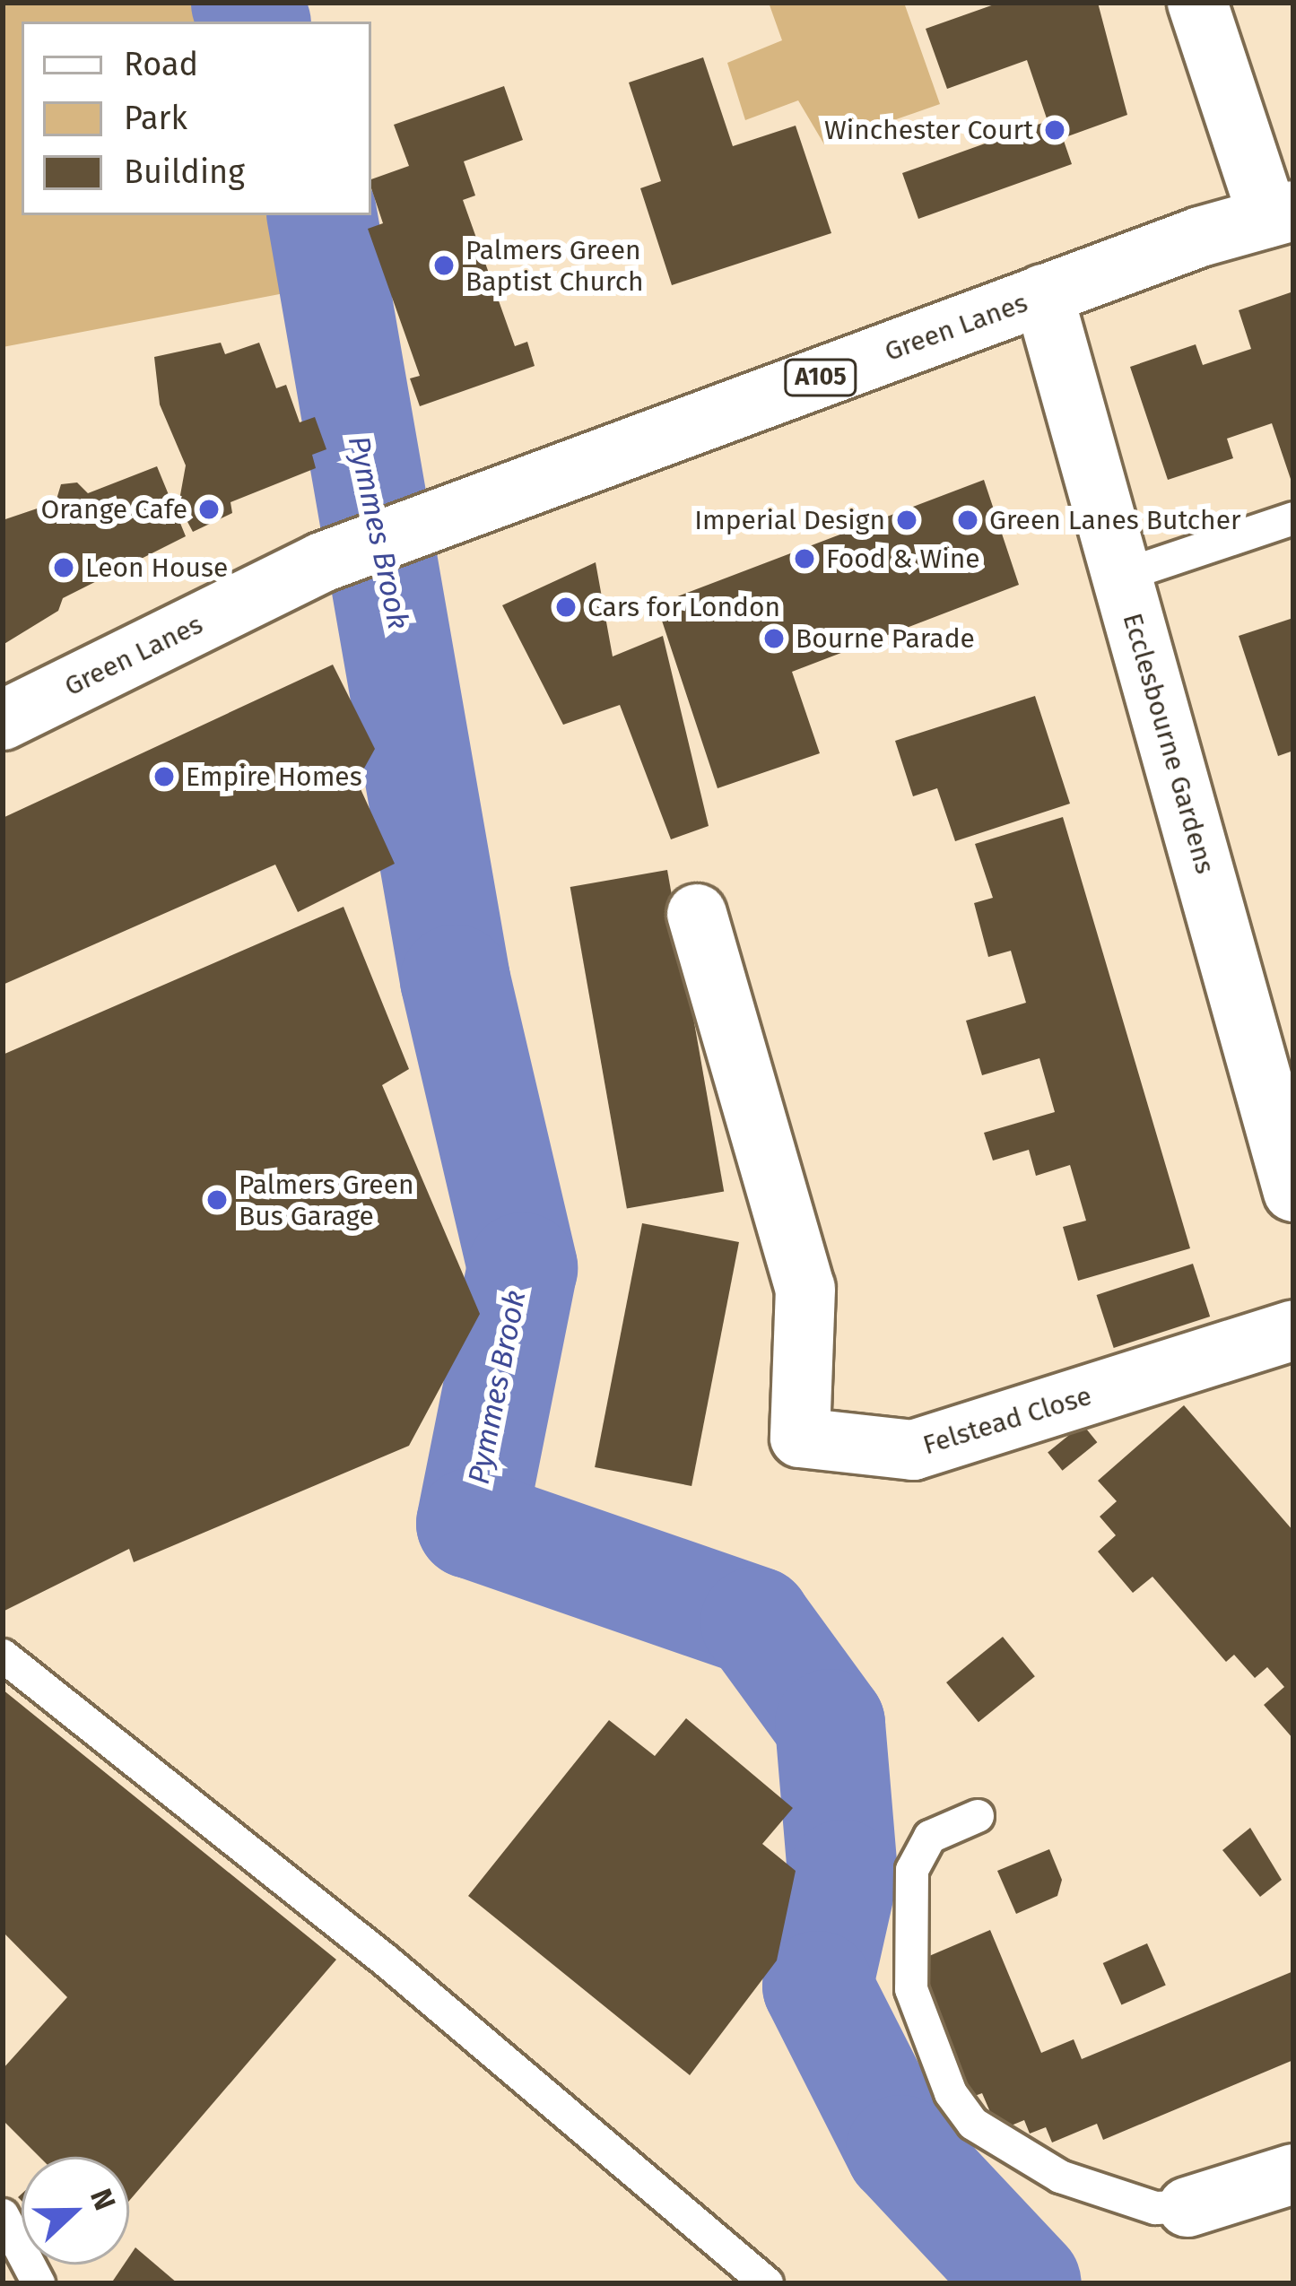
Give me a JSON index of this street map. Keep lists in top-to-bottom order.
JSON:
{
  "streets": {
    "street": [
      "Green Lanes",
      "A105",
      "Ecclesbourne Gardens",
      "Felstead Close"
    ]
  },
  "crossings": [
    ["Green Lanes", "Ecclesbourne Gardens"]
  ],
  "water": ["Pymmes Brook"],
  "places": [
    "Winchester Court",
    "Palmers Green Baptist Church",
    "Orange Cafe",
    "Imperial Design",
    "Green Lanes Butcher",
    "Food & Wine",
    "Leon House",
    "Cars for London",
    "Bourne Parade",
    "Empire Homes",
    "Palmers Green Bus Garage"
  ],
  "legend": ["Road", "Park", "Building"],
  "north": "right"
}
